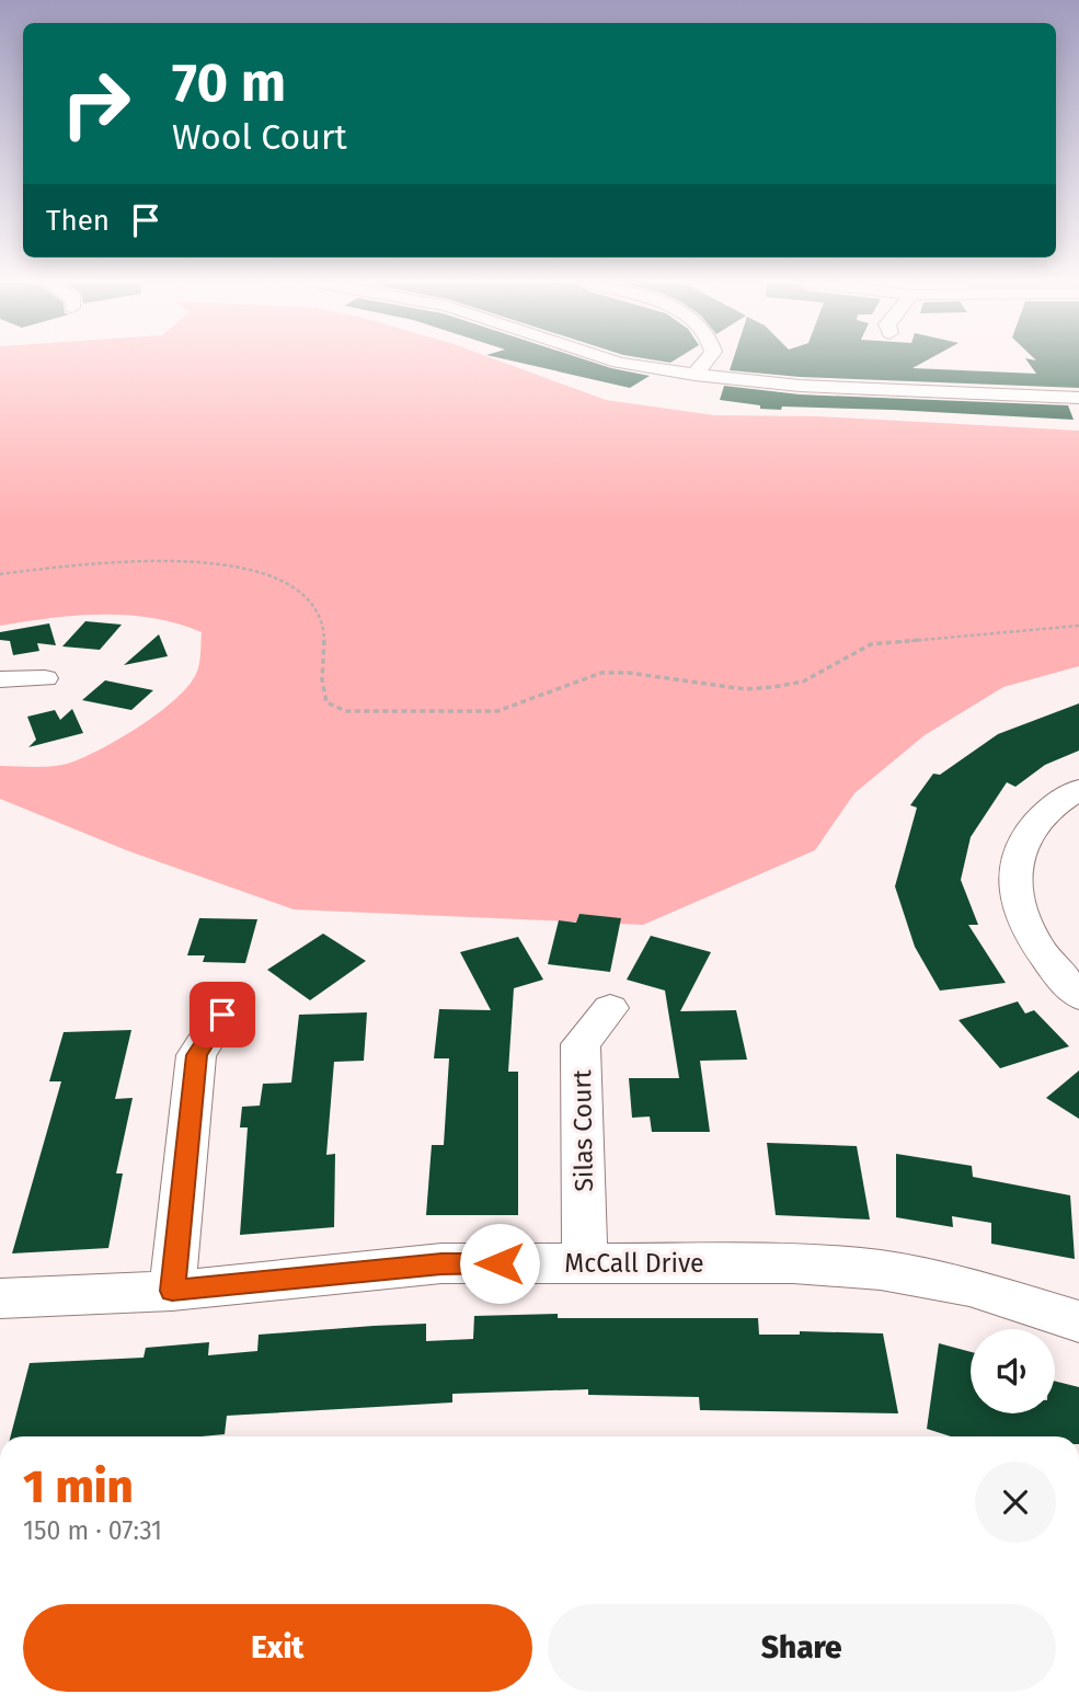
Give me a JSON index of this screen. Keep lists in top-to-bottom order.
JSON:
{
  "streets": {
    "street": ["Silas Court", "McCall Drive"]
  },
  "crossings": [
    ["Silas Court", "McCall Drive"]
  ],
  "page": {
    "turn": ["70 m", "Wool Court"],
    "then": "Then",
    "heading": ["1 min", "150 m · 07:31"],
    "buttons": ["Exit", "Share"]
  }
}
